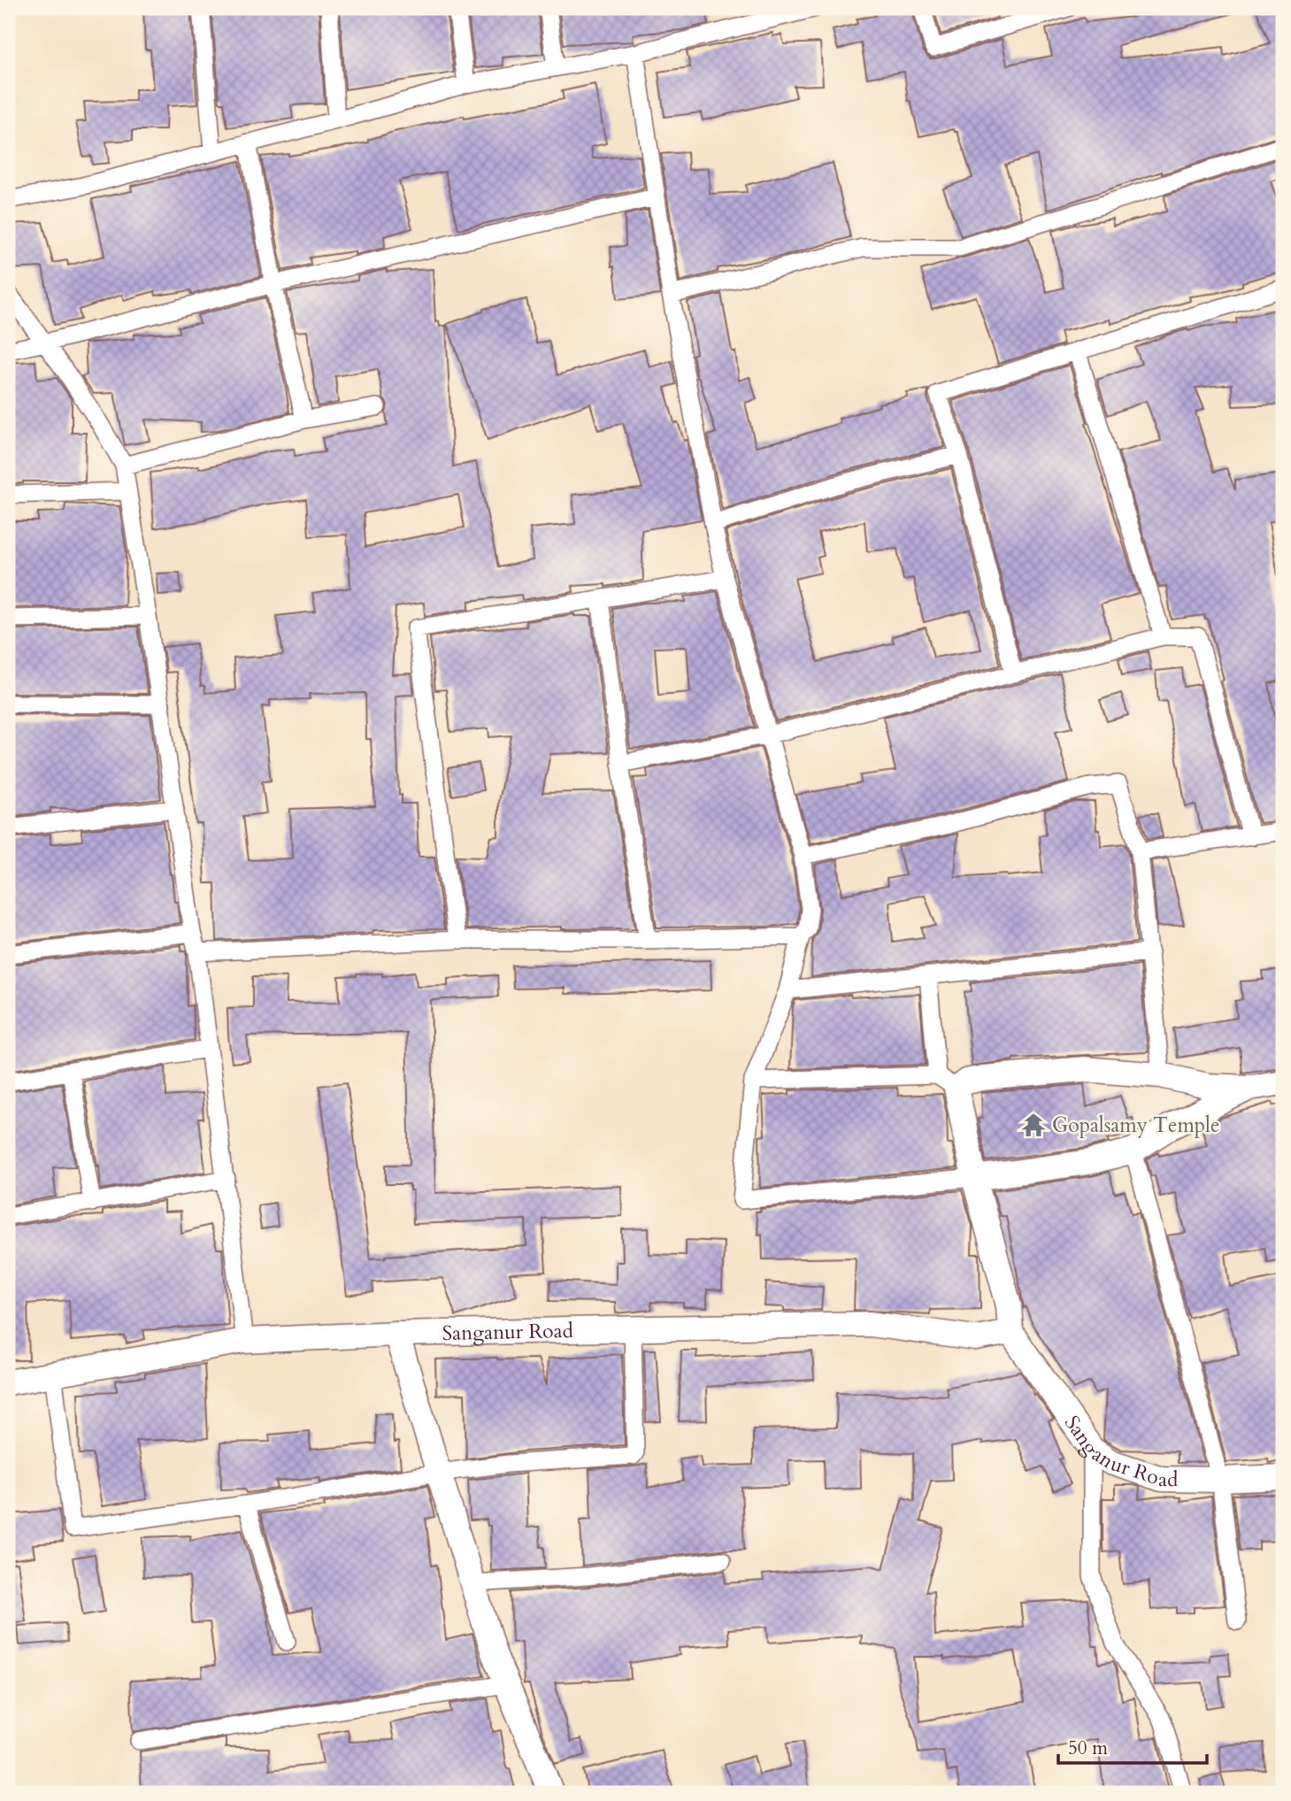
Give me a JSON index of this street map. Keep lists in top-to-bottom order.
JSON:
{
  "streets": {
    "main road": ["Sanganur Road"]
  },
  "places": {
    "temple": ["Gopalsamy Temple"]
  },
  "scale_bar": "50 m"
}
